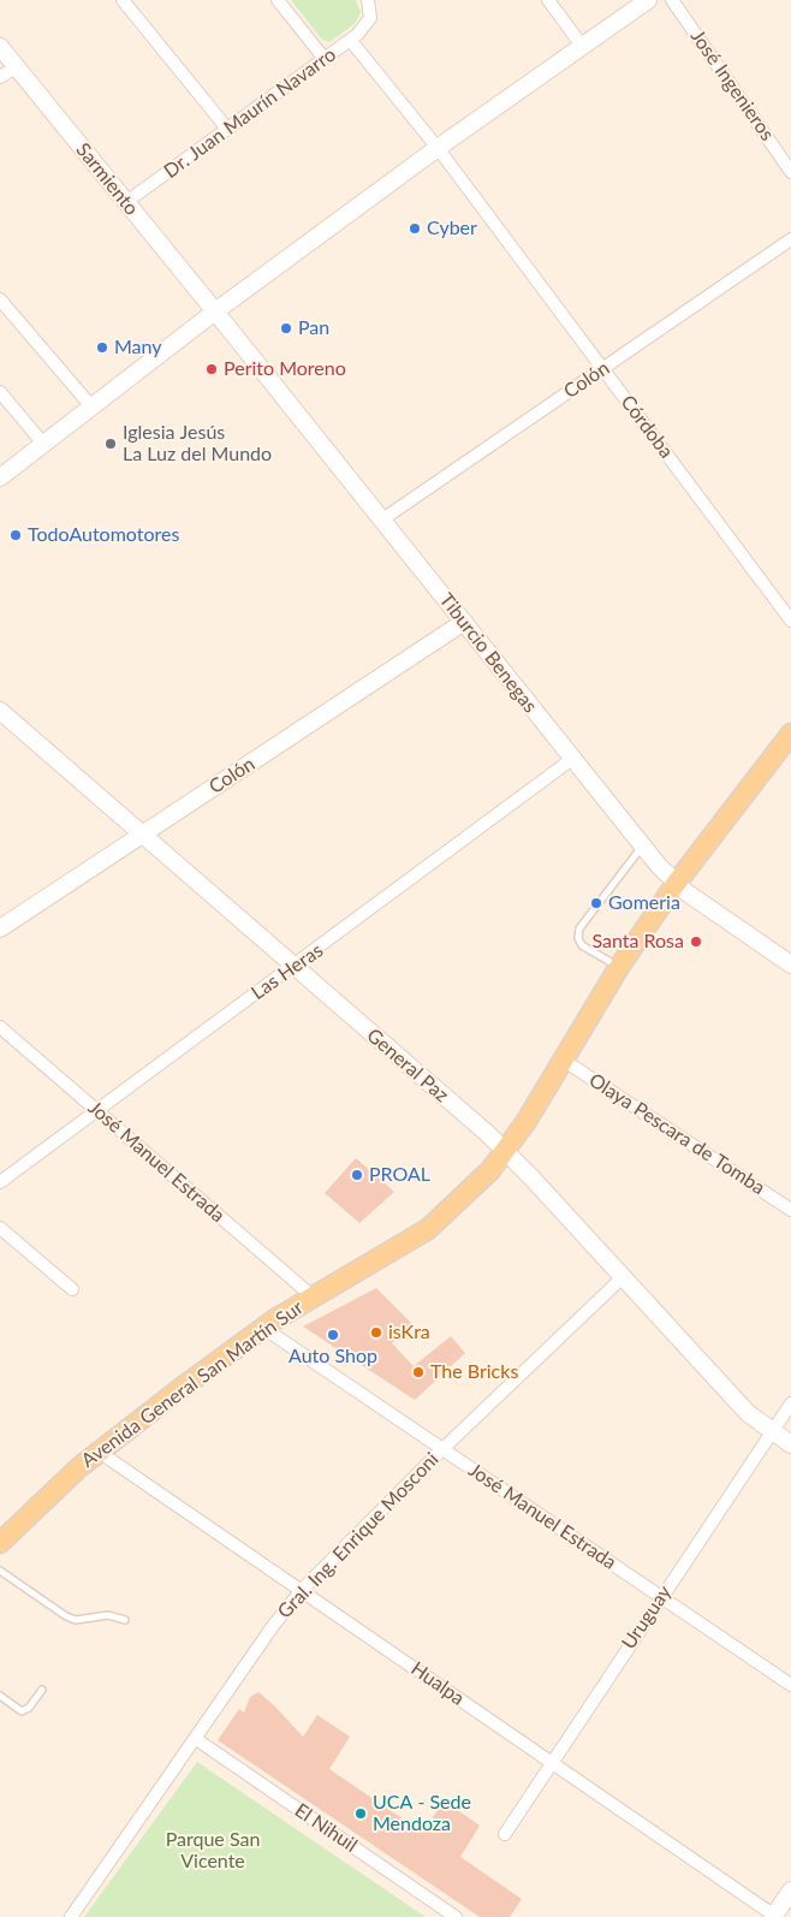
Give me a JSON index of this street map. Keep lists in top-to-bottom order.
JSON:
{
  "streets": {
    "main road": [
      "Sarmiento",
      "Colón",
      "Tiburcio Benegas",
      "General Paz",
      "Avenida General San Martín Sur"
    ],
    "street": [
      "José Ingenieros",
      "Dr. Juan Maurín Navarro",
      "Córdoba",
      "Las Heras",
      "Olaya Pescara de Tomba",
      "José Manuel Estrada",
      "Gral. Ing. Enrique Mosconi",
      "Uruguay",
      "Hualpa",
      "El Nihuil"
    ]
  },
  "crossings": [
    ["Dr. Juan Maurín Navarro", "Sarmiento"],
    ["Dr. Juan Maurín Navarro", "Córdoba"],
    ["Sarmiento", "Tiburcio Benegas"],
    ["Colón", "Córdoba"],
    ["Colón", "Tiburcio Benegas"],
    ["Colón", "General Paz"],
    ["Tiburcio Benegas", "Las Heras"],
    ["Tiburcio Benegas", "Avenida General San Martín Sur"],
    ["Las Heras", "General Paz"],
    ["Las Heras", "José Manuel Estrada"],
    ["General Paz", "Avenida General San Martín Sur"],
    ["General Paz", "Gral. Ing. Enrique Mosconi"],
    ["General Paz", "Uruguay"],
    ["Olaya Pescara de Tomba", "Avenida General San Martín Sur"],
    ["José Manuel Estrada", "Avenida General San Martín Sur"],
    ["José Manuel Estrada", "Gral. Ing. Enrique Mosconi"],
    ["José Manuel Estrada", "Uruguay"],
    ["Avenida General San Martín Sur", "Hualpa"],
    ["Gral. Ing. Enrique Mosconi", "Hualpa"],
    ["Gral. Ing. Enrique Mosconi", "El Nihuil"],
    ["Uruguay", "Hualpa"]
  ],
  "parks": ["Parque San Vicente"],
  "places": [
    "Cyber",
    "Pan",
    "Many",
    "Perito Moreno",
    "Iglesia Jesús La Luz del Mundo",
    "TodoAutomotores",
    "Gomeria",
    "Santa Rosa",
    "PROAL",
    "isKra",
    "Auto Shop",
    "The Bricks",
    "UCA - Sede Mendoza"
  ]
}
